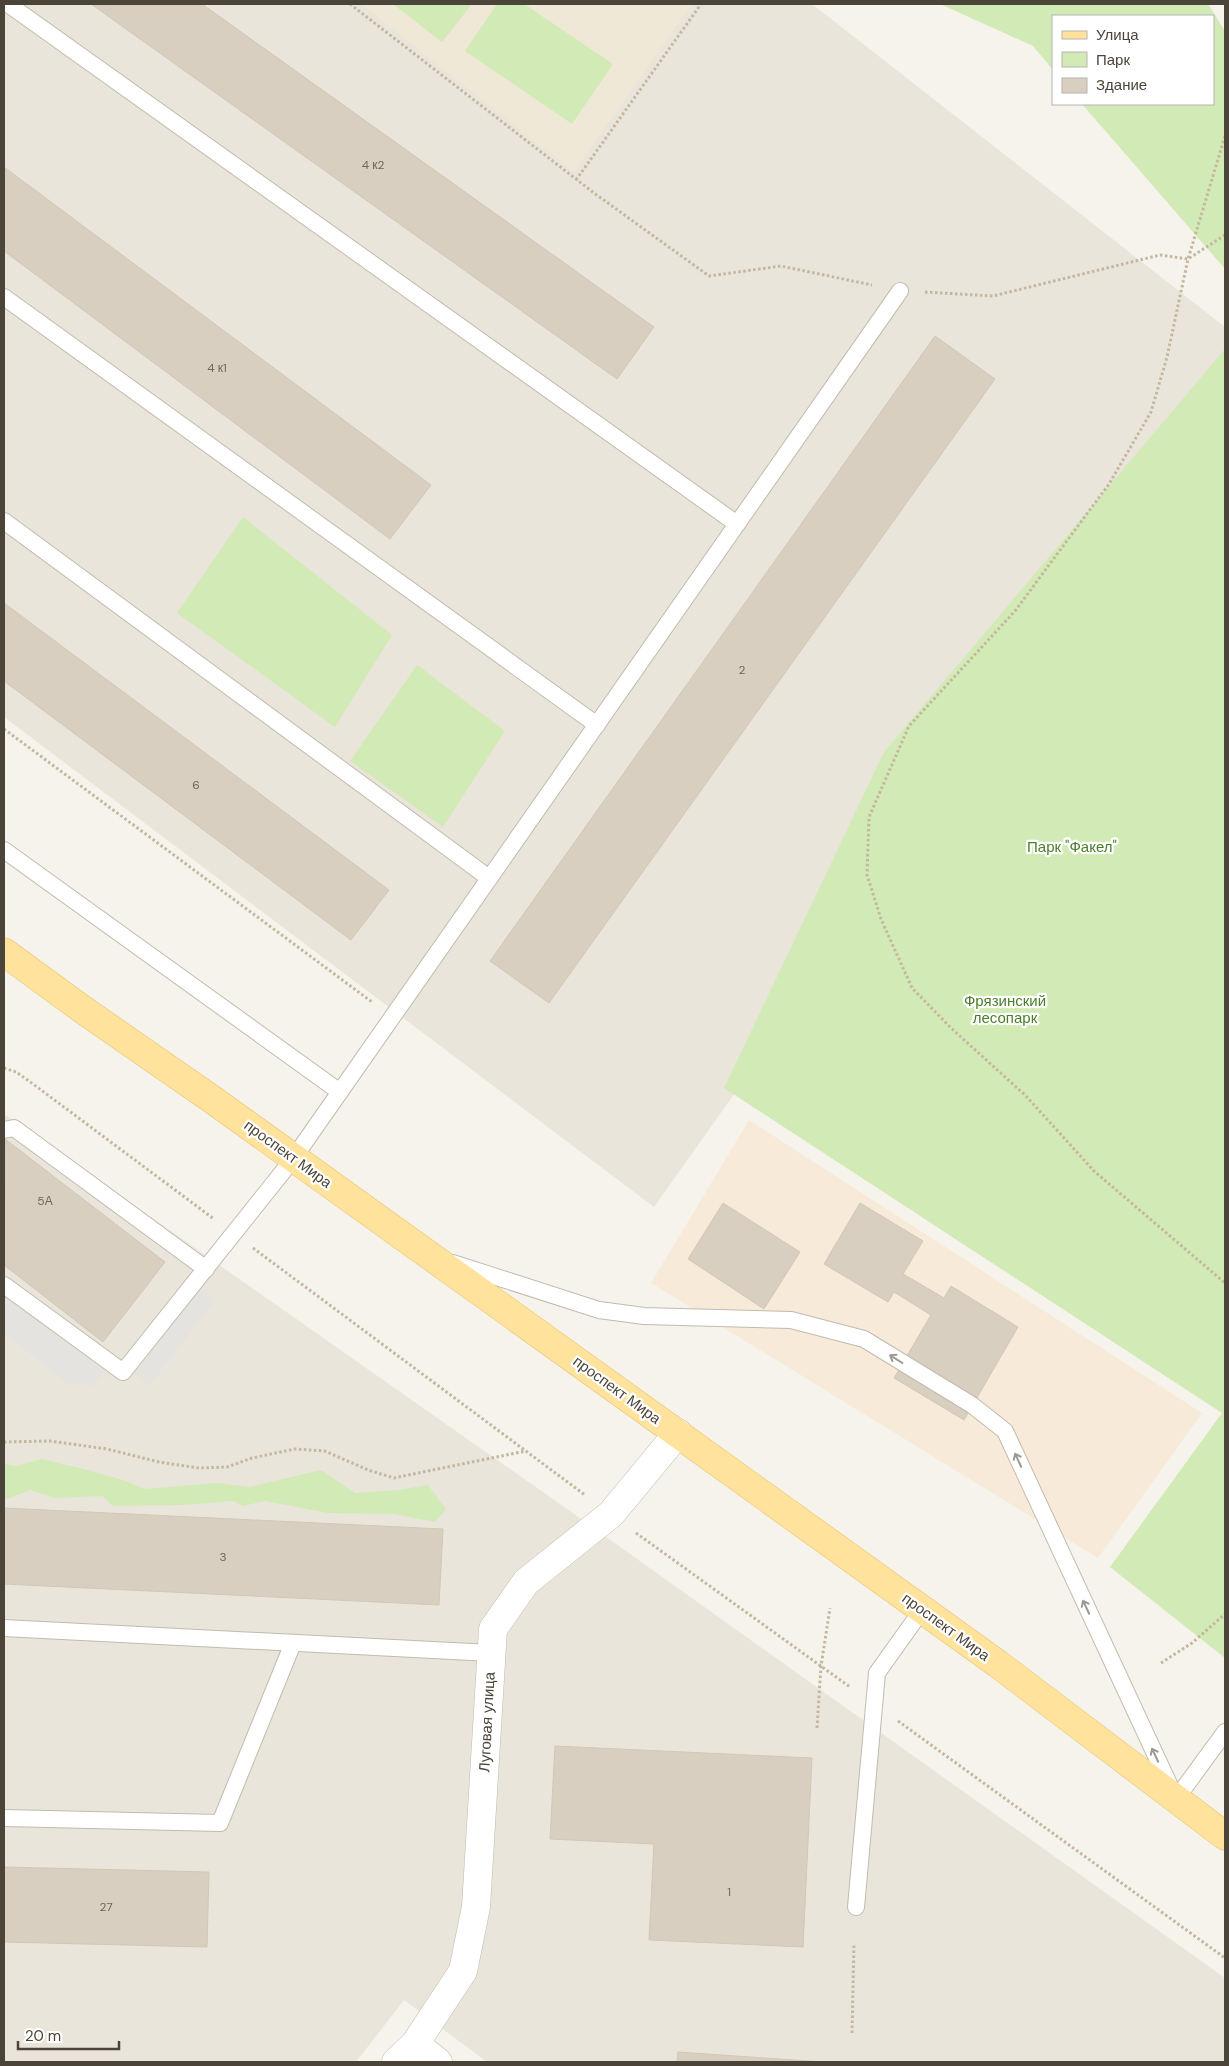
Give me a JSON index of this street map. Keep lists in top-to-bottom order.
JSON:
{
  "streets": {
    "main road": ["проспект Мира"],
    "street": ["Луговая улица"]
  },
  "crossings": [
    ["проспект Мира", "Луговая улица"]
  ],
  "parks": ["Парк \"Факел\"", "Фрязинский лесопарк"],
  "house_numbers": [
    "4 к2",
    "4 к1",
    "2",
    "6",
    "5А",
    "3",
    "1",
    "27"
  ],
  "legend": ["Улица", "Парк", "Здание"],
  "scale_bar": "20 m"
}
